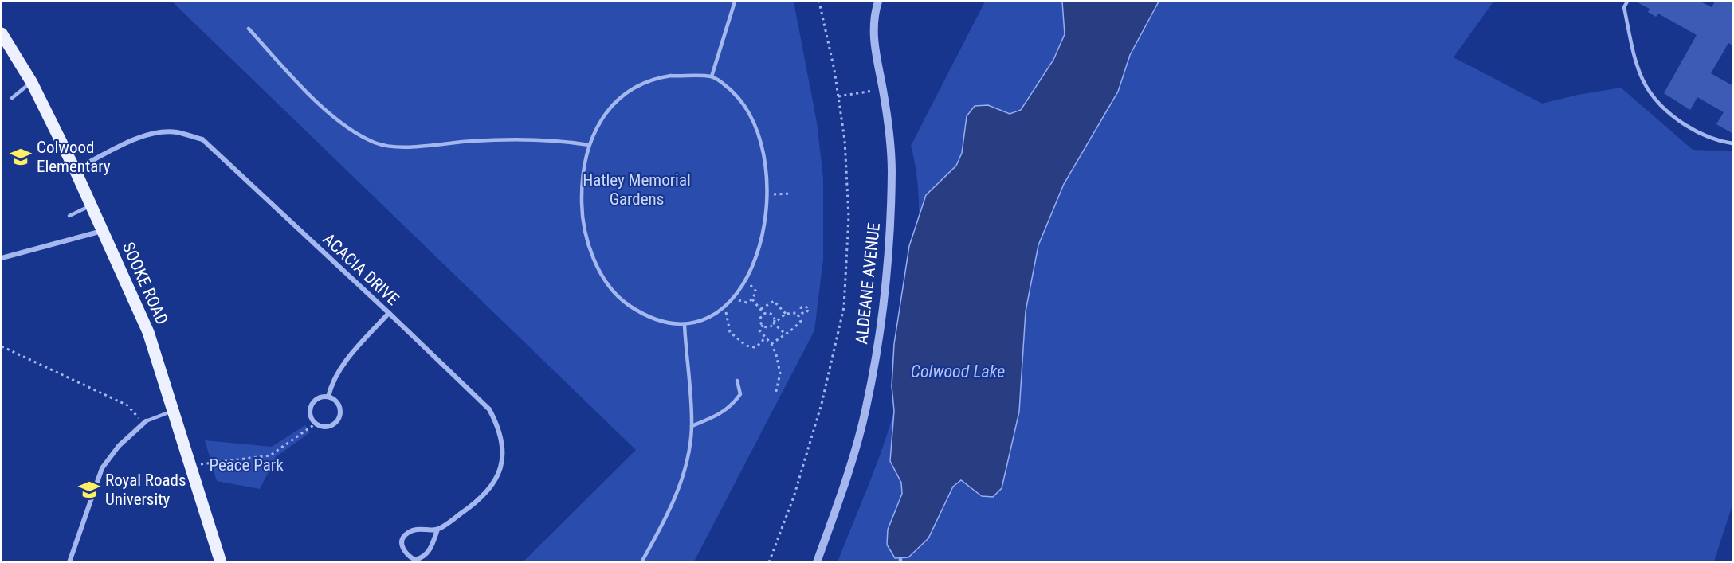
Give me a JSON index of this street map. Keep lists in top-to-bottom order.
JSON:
{
  "streets": {
    "main road": ["SOOKE ROAD"],
    "street": ["ACACIA DRIVE", "ALDEANE AVENUE"]
  },
  "crossings": [
    ["ACACIA DRIVE", "SOOKE ROAD"]
  ],
  "water": ["Colwood Lake"],
  "parks": ["Hatley Memorial Gardens", "Peace Park"],
  "places": {
    "school or university": ["Colwood Elementary", "Royal Roads University"]
  }
}
